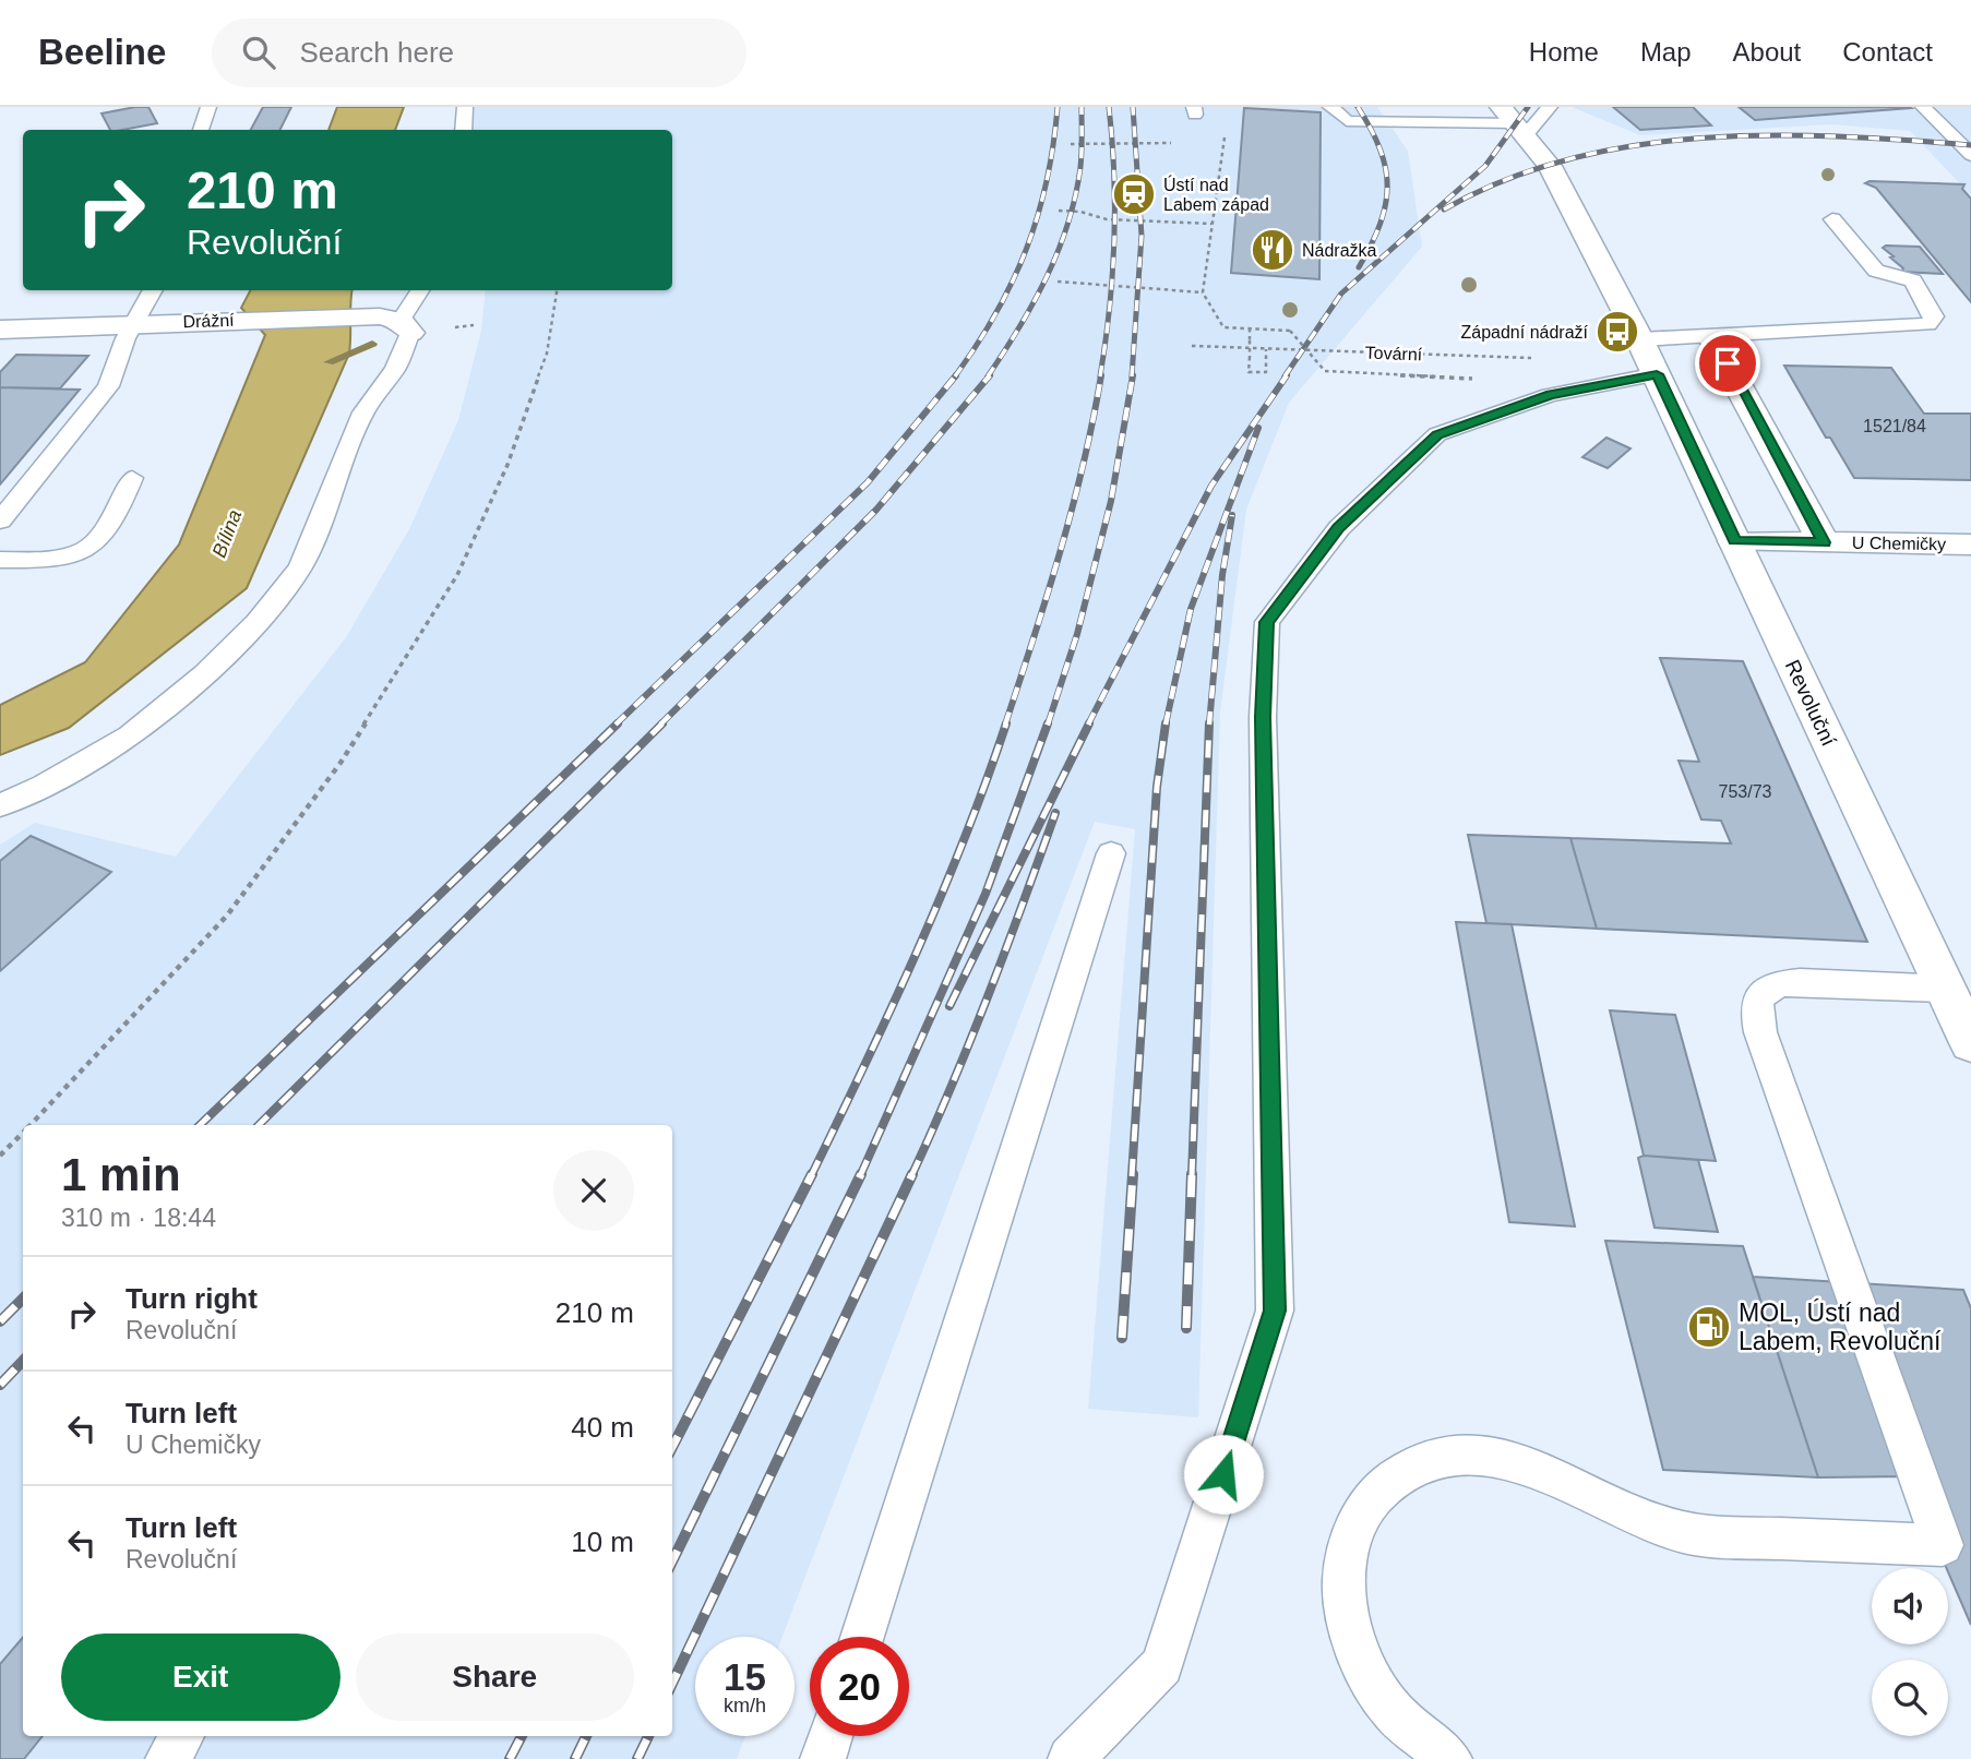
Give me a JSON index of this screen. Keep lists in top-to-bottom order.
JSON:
{
  "streets": {
    "street": ["Drážní", "U Chemičky", "Revoluční"],
    "path": ["Tovární"]
  },
  "crossings": [
    ["U Chemičky", "Revoluční"]
  ],
  "water": ["Bílina"],
  "places": {
    "station": ["Ústí nad Labem západ"],
    "restaurant": ["Nádražka"],
    "bus stop": ["Západní nádraží"],
    "fuel station": ["MOL, Ústí nad Labem, Revoluční"]
  },
  "house_numbers": ["1521/84", "753/73"],
  "page": {
    "header": "Beeline",
    "search": "Search here",
    "nav": [
      "Home",
      "Map",
      "About",
      "Contact"
    ],
    "turn": ["210 m", "Revoluční"],
    "heading": ["1 min", "310 m · 18:44"],
    "list": [
      {
        "name": "Turn right",
        "note": "Revoluční",
        "value": "210 m"
      },
      {
        "name": "Turn left",
        "note": "U Chemičky",
        "value": "40 m"
      },
      {
        "name": "Turn left",
        "note": "Revoluční",
        "value": "10 m"
      }
    ],
    "buttons": ["Exit", "Share"],
    "speed": "15 km/h",
    "limit": "20"
  }
}
